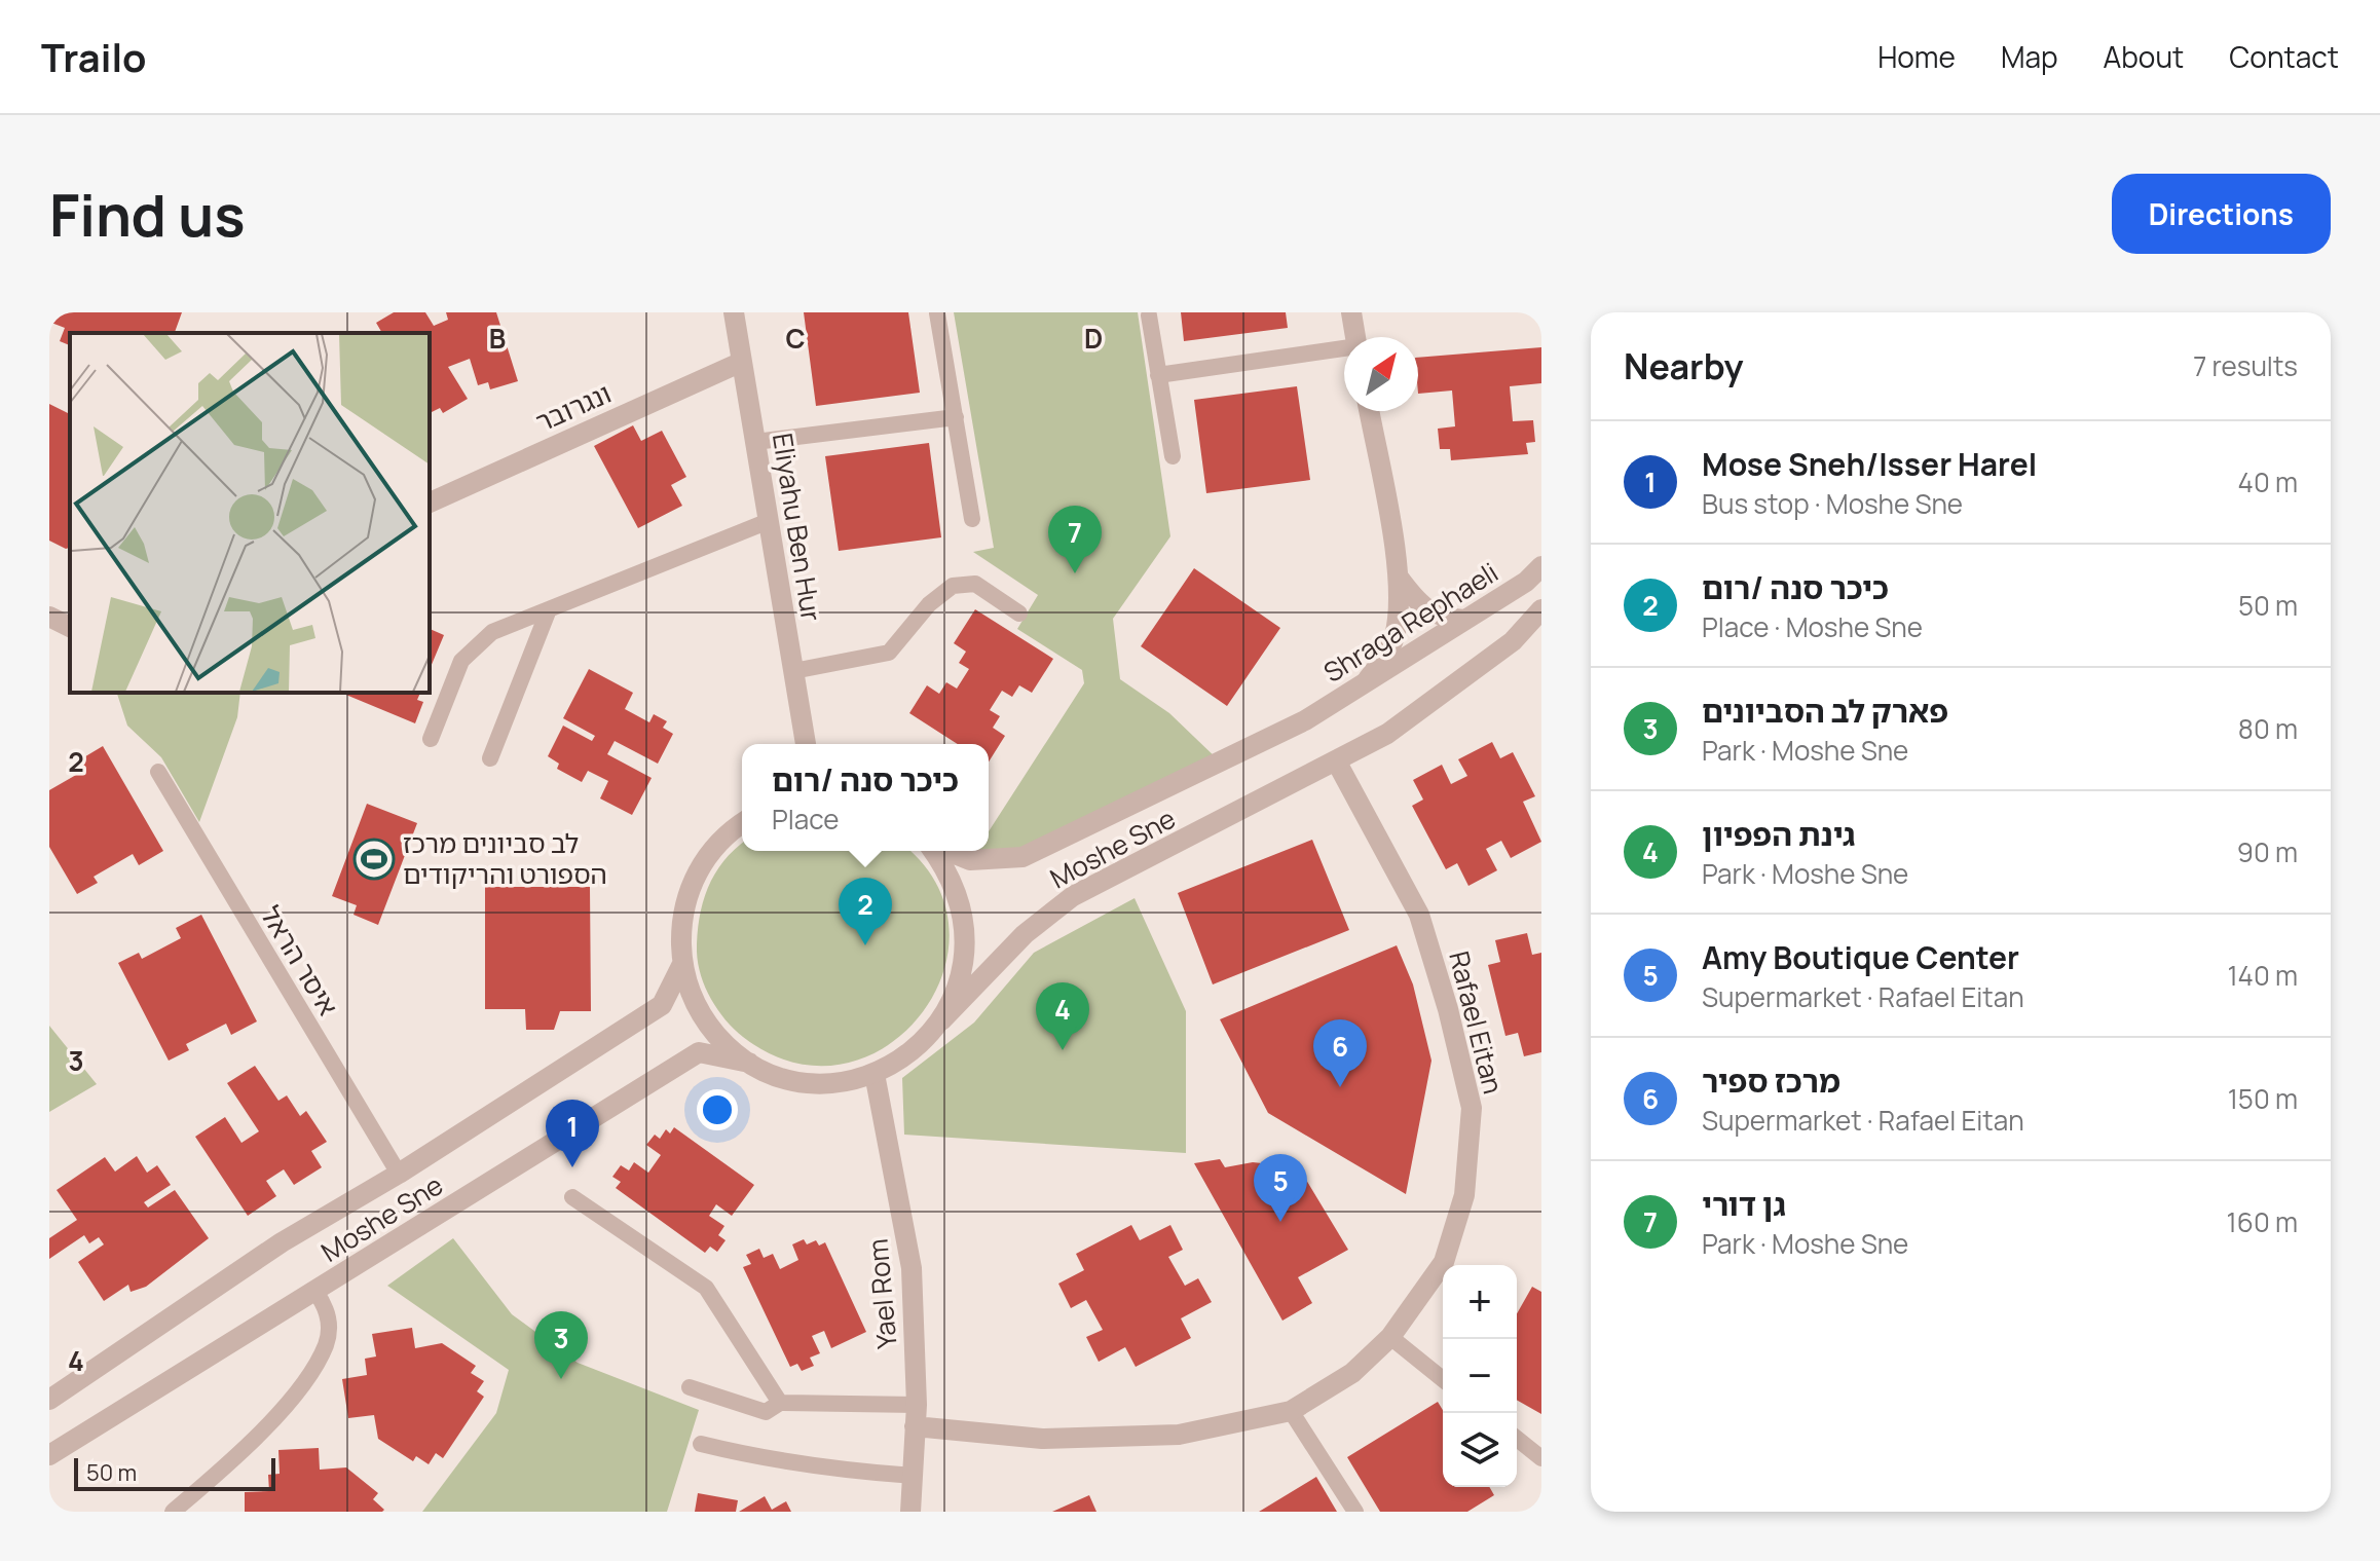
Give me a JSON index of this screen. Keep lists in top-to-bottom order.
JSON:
{
  "streets": {
    "street": [
      "ונגרובר",
      "Eliyahu Ben Hur",
      "Shraga Rephaeli",
      "Moshe Sne",
      "Rafael Eitan",
      "Yael Rom"
    ],
    "lane": ["איסר הראל"]
  },
  "crossings": [
    ["ונגרובר", "Eliyahu Ben Hur"],
    ["Shraga Rephaeli", "Moshe Sne"],
    ["Moshe Sne", "איסר הראל"],
    ["Moshe Sne", "Rafael Eitan"],
    ["Moshe Sne", "Yael Rom"],
    ["Rafael Eitan", "Yael Rom"]
  ],
  "places": {
    "sports": ["לב סביונים מרכז הספורט והריקודים"]
  },
  "scale_bar": "50 m",
  "north": "top right",
  "page": {
    "header": "Trailo",
    "nav": [
      "Home",
      "Map",
      "About",
      "Contact"
    ],
    "buttons": "Directions",
    "title": "Find us",
    "heading": ["Nearby", "7 results"],
    "list": [
      {
        "mark": "1",
        "name": "Mose Sneh/Isser Harel",
        "note": "Bus stop · Moshe Sne",
        "value": "40 m"
      },
      {
        "mark": "2",
        "name": "כיכר סנה /רום",
        "note": "Place · Moshe Sne",
        "value": "50 m"
      },
      {
        "mark": "3",
        "name": "פארק לב הסביונים",
        "note": "Park · Moshe Sne",
        "value": "80 m"
      },
      {
        "mark": "4",
        "name": "גינת הפפיון",
        "note": "Park · Moshe Sne",
        "value": "90 m"
      },
      {
        "mark": "5",
        "name": "Amy Boutique Center",
        "note": "Supermarket · Rafael Eitan",
        "value": "140 m"
      },
      {
        "mark": "6",
        "name": "מרכז ספיר",
        "note": "Supermarket · Rafael Eitan",
        "value": "150 m"
      },
      {
        "mark": "7",
        "name": "גן דורי",
        "note": "Park · Moshe Sne",
        "value": "160 m"
      }
    ],
    "pins": [
      "7",
      "2",
      "4",
      "6",
      "1",
      "5",
      "3"
    ],
    "popup": ["כיכר סנה /רום", "Place"],
    "map_buttons": ["+", "−"],
    "scale": "50 m"
  },
  "grid": {
    "columns": ["B", "C", "D"],
    "rows": ["2", "3", "4"]
  }
}
